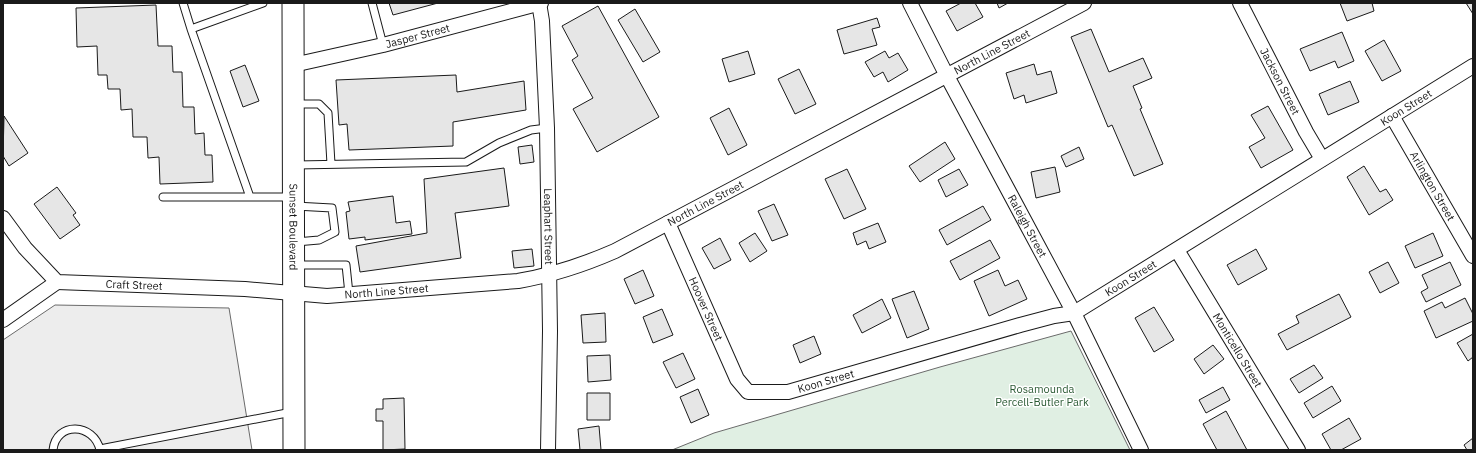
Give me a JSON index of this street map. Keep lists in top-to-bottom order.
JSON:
{
  "streets": {
    "main road": ["Sunset Boulevard"],
    "street": [
      "Jasper Street",
      "North Line Street",
      "Jackson Street",
      "Koon Street",
      "Arlington Street",
      "Leaphart Street",
      "Raleigh Street",
      "Craft Street",
      "Hoover Street",
      "Monticello Street"
    ]
  },
  "crossings": [
    ["Jasper Street", "Sunset Boulevard"],
    ["Jasper Street", "Leaphart Street"],
    ["North Line Street", "Sunset Boulevard"],
    ["North Line Street", "Leaphart Street"],
    ["North Line Street", "Raleigh Street"],
    ["North Line Street", "Craft Street"],
    ["North Line Street", "Hoover Street"],
    ["Jackson Street", "Koon Street"],
    ["Koon Street", "Arlington Street"],
    ["Koon Street", "Raleigh Street"],
    ["Koon Street", "Hoover Street"],
    ["Koon Street", "Monticello Street"],
    ["Sunset Boulevard", "Craft Street"]
  ],
  "parks": ["Rosamounda Percell-Butler Park"]
}
